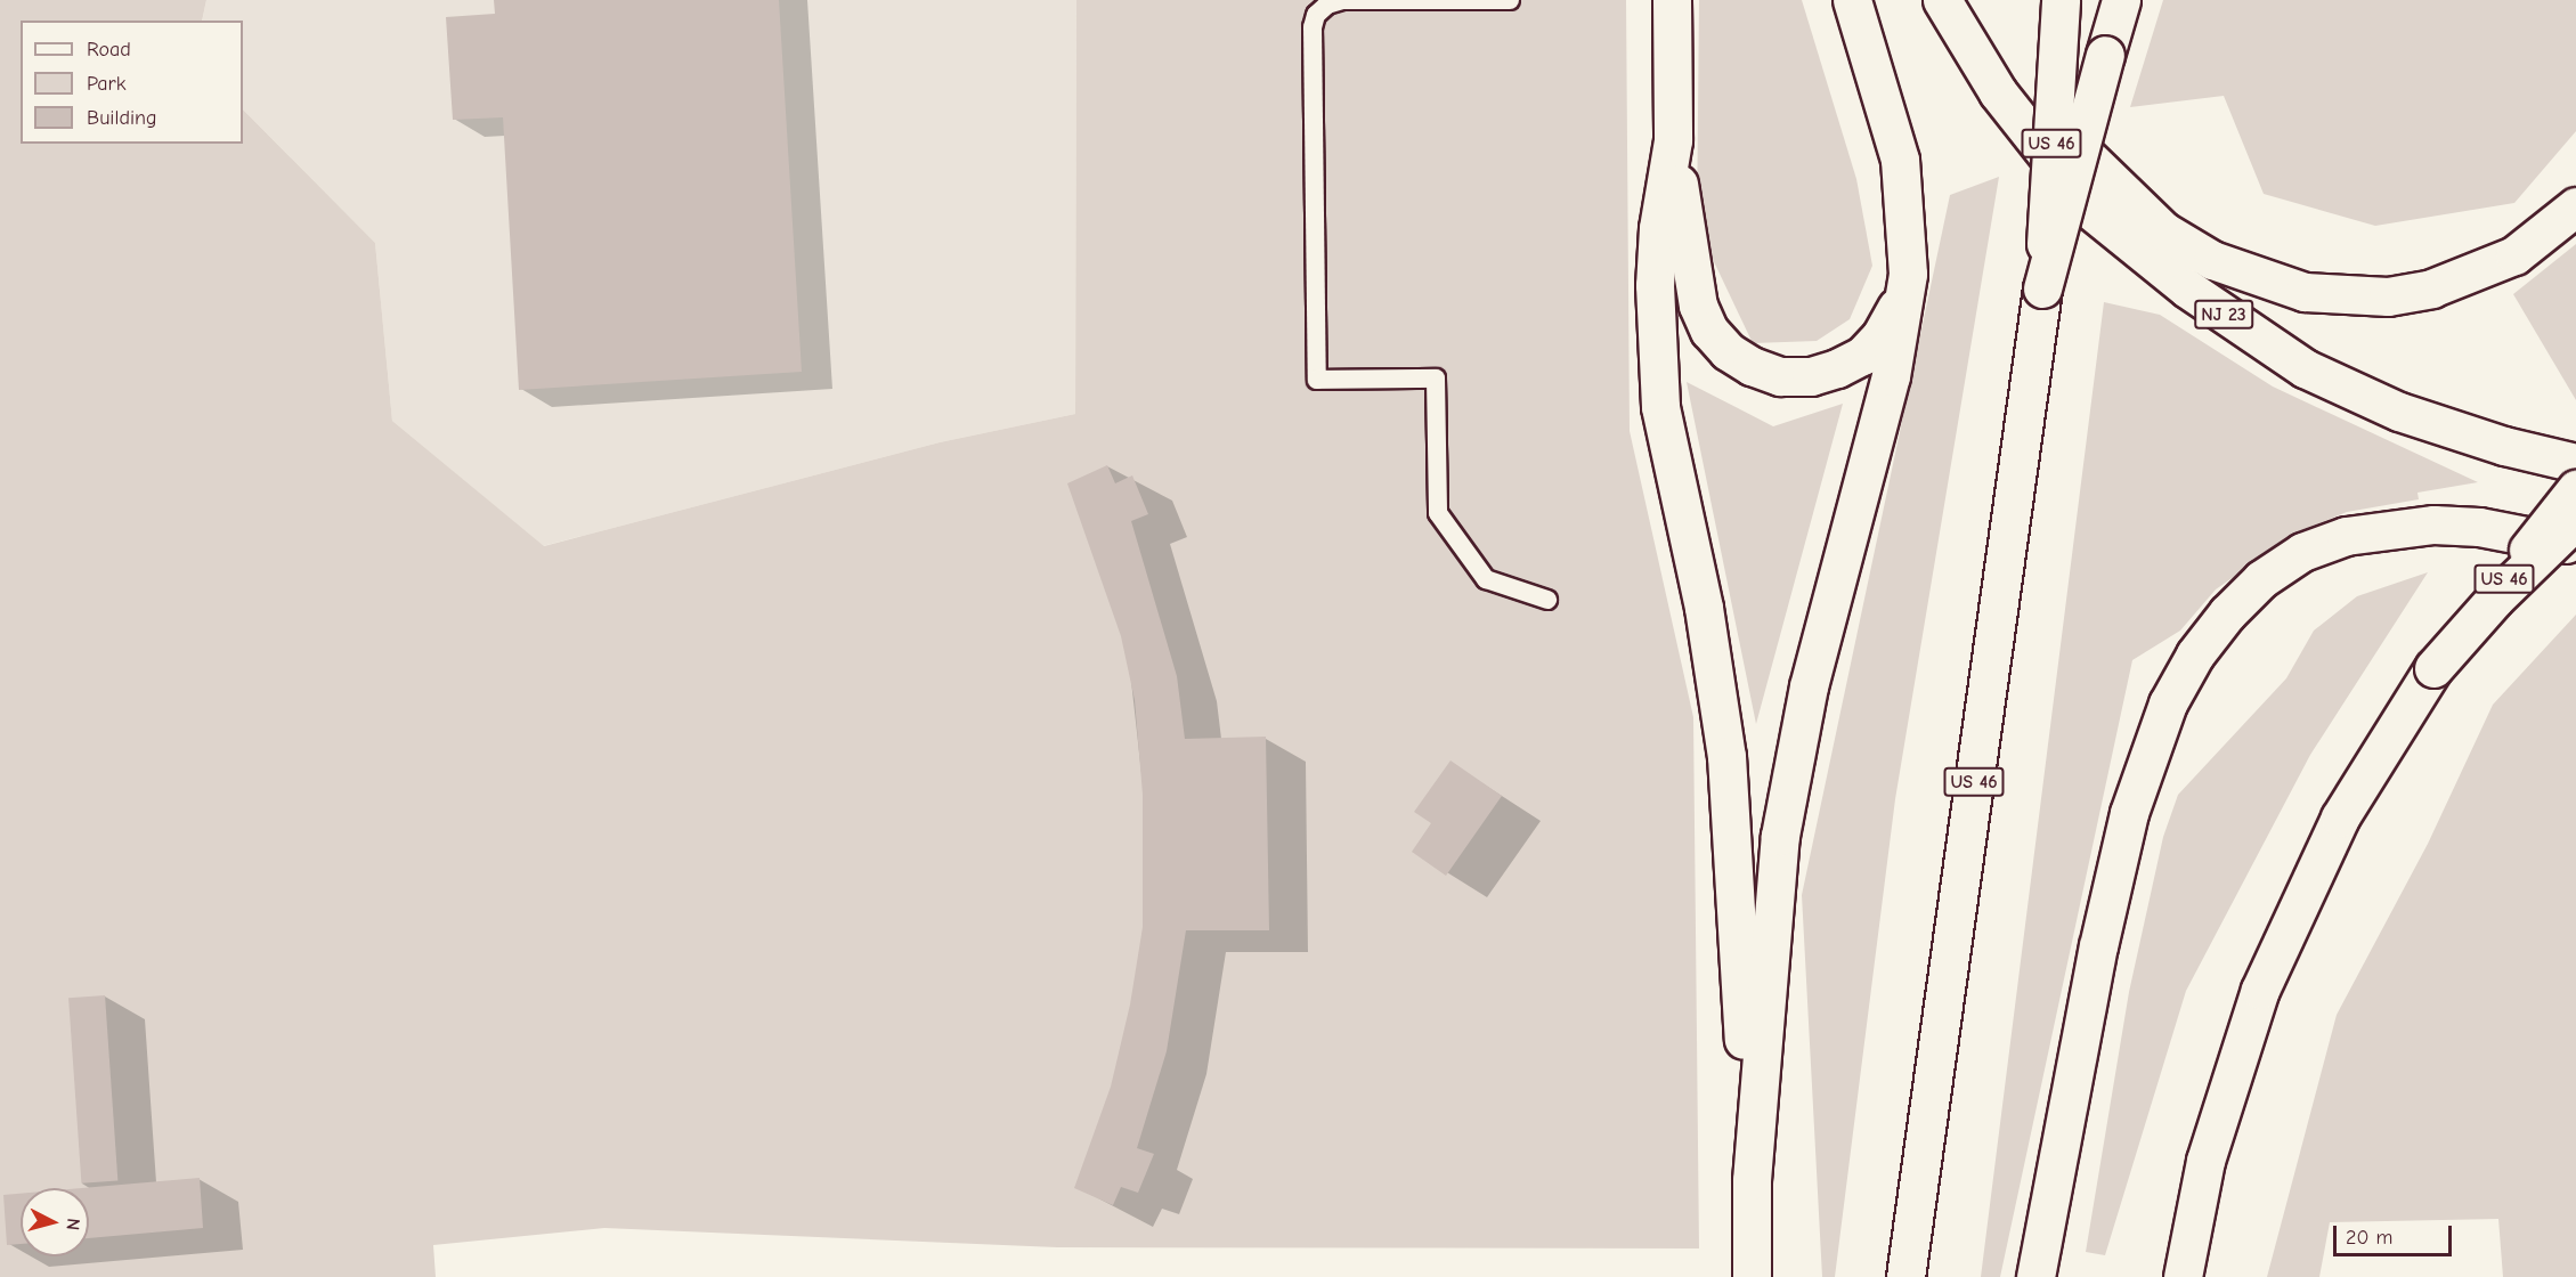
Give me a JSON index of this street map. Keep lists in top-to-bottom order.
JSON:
{
  "streets": {
    "main road": ["US 46", "NJ 23"]
  },
  "legend": ["Road", "Park", "Building"],
  "scale_bar": "20 m",
  "north": "right"
}
